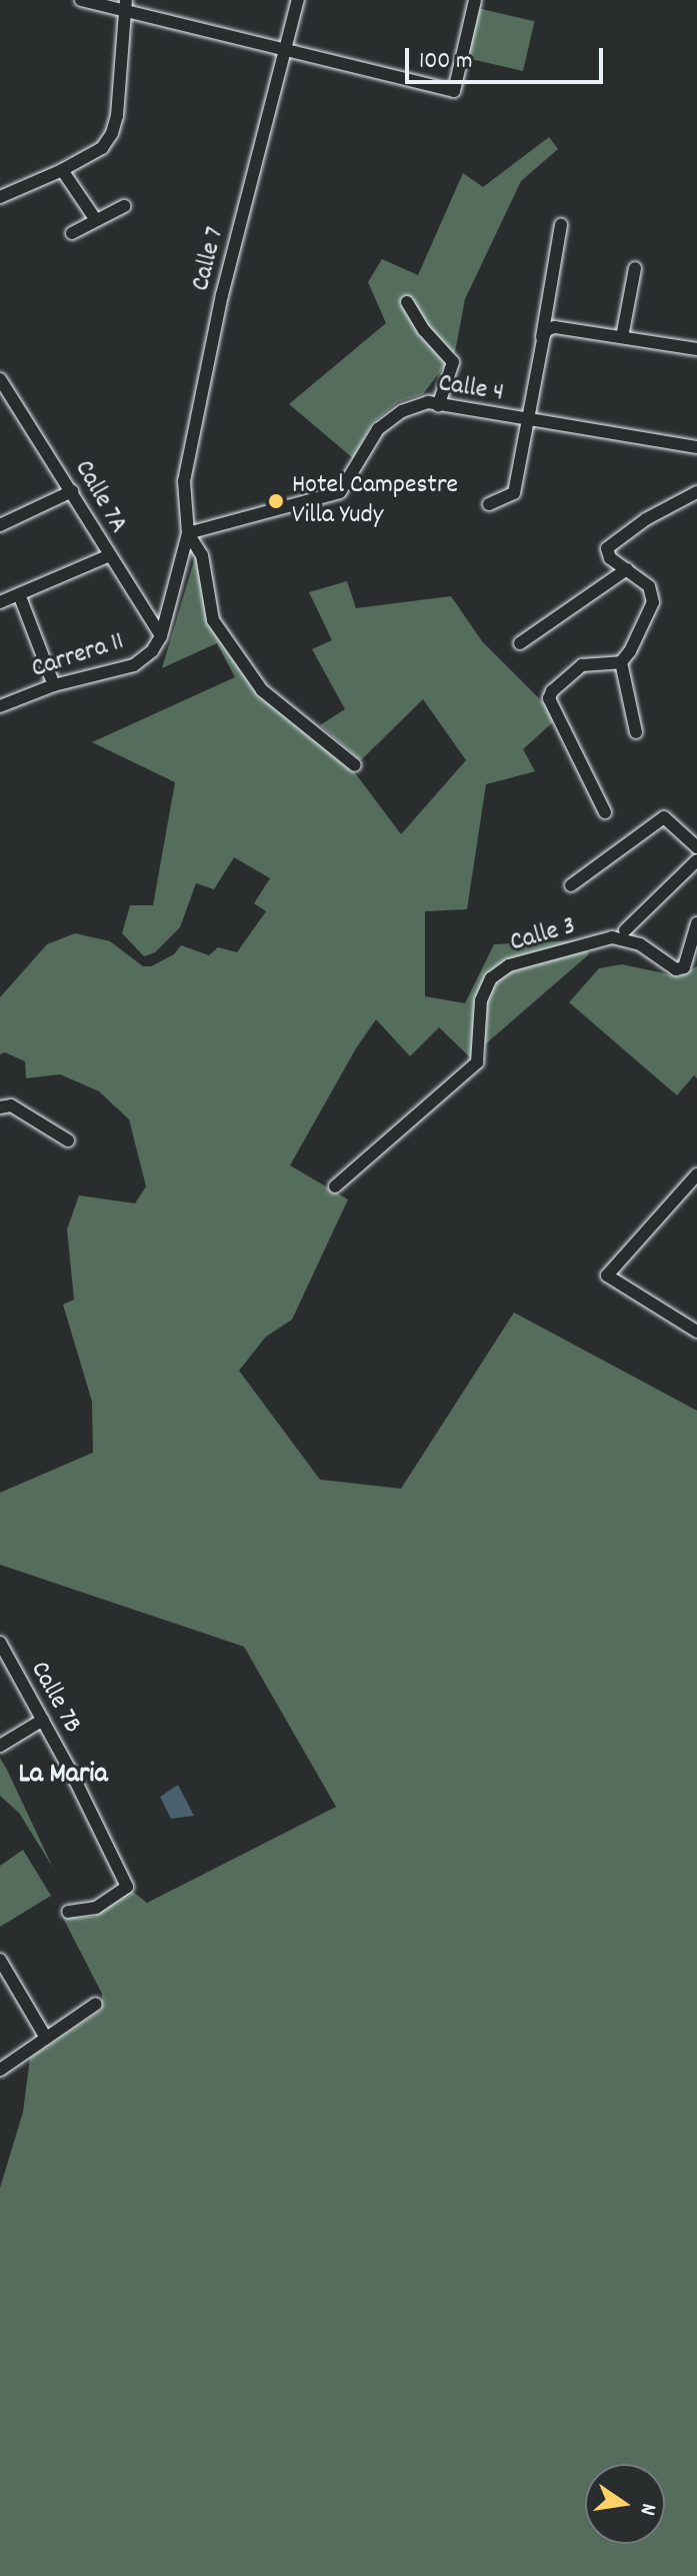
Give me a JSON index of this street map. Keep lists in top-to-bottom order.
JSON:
{
  "streets": {
    "street": [
      "Calle 7",
      "Calle 4",
      "Calle 7A",
      "Carrera 11",
      "Calle 3",
      "Calle 7B"
    ]
  },
  "crossings": [
    ["Calle 7", "Calle 4"],
    ["Calle 7A", "Carrera 11"]
  ],
  "districts": ["La Maria"],
  "places": ["Hotel Campestre Villa Yudy"],
  "scale_bar": "100 m",
  "north": "right"
}
